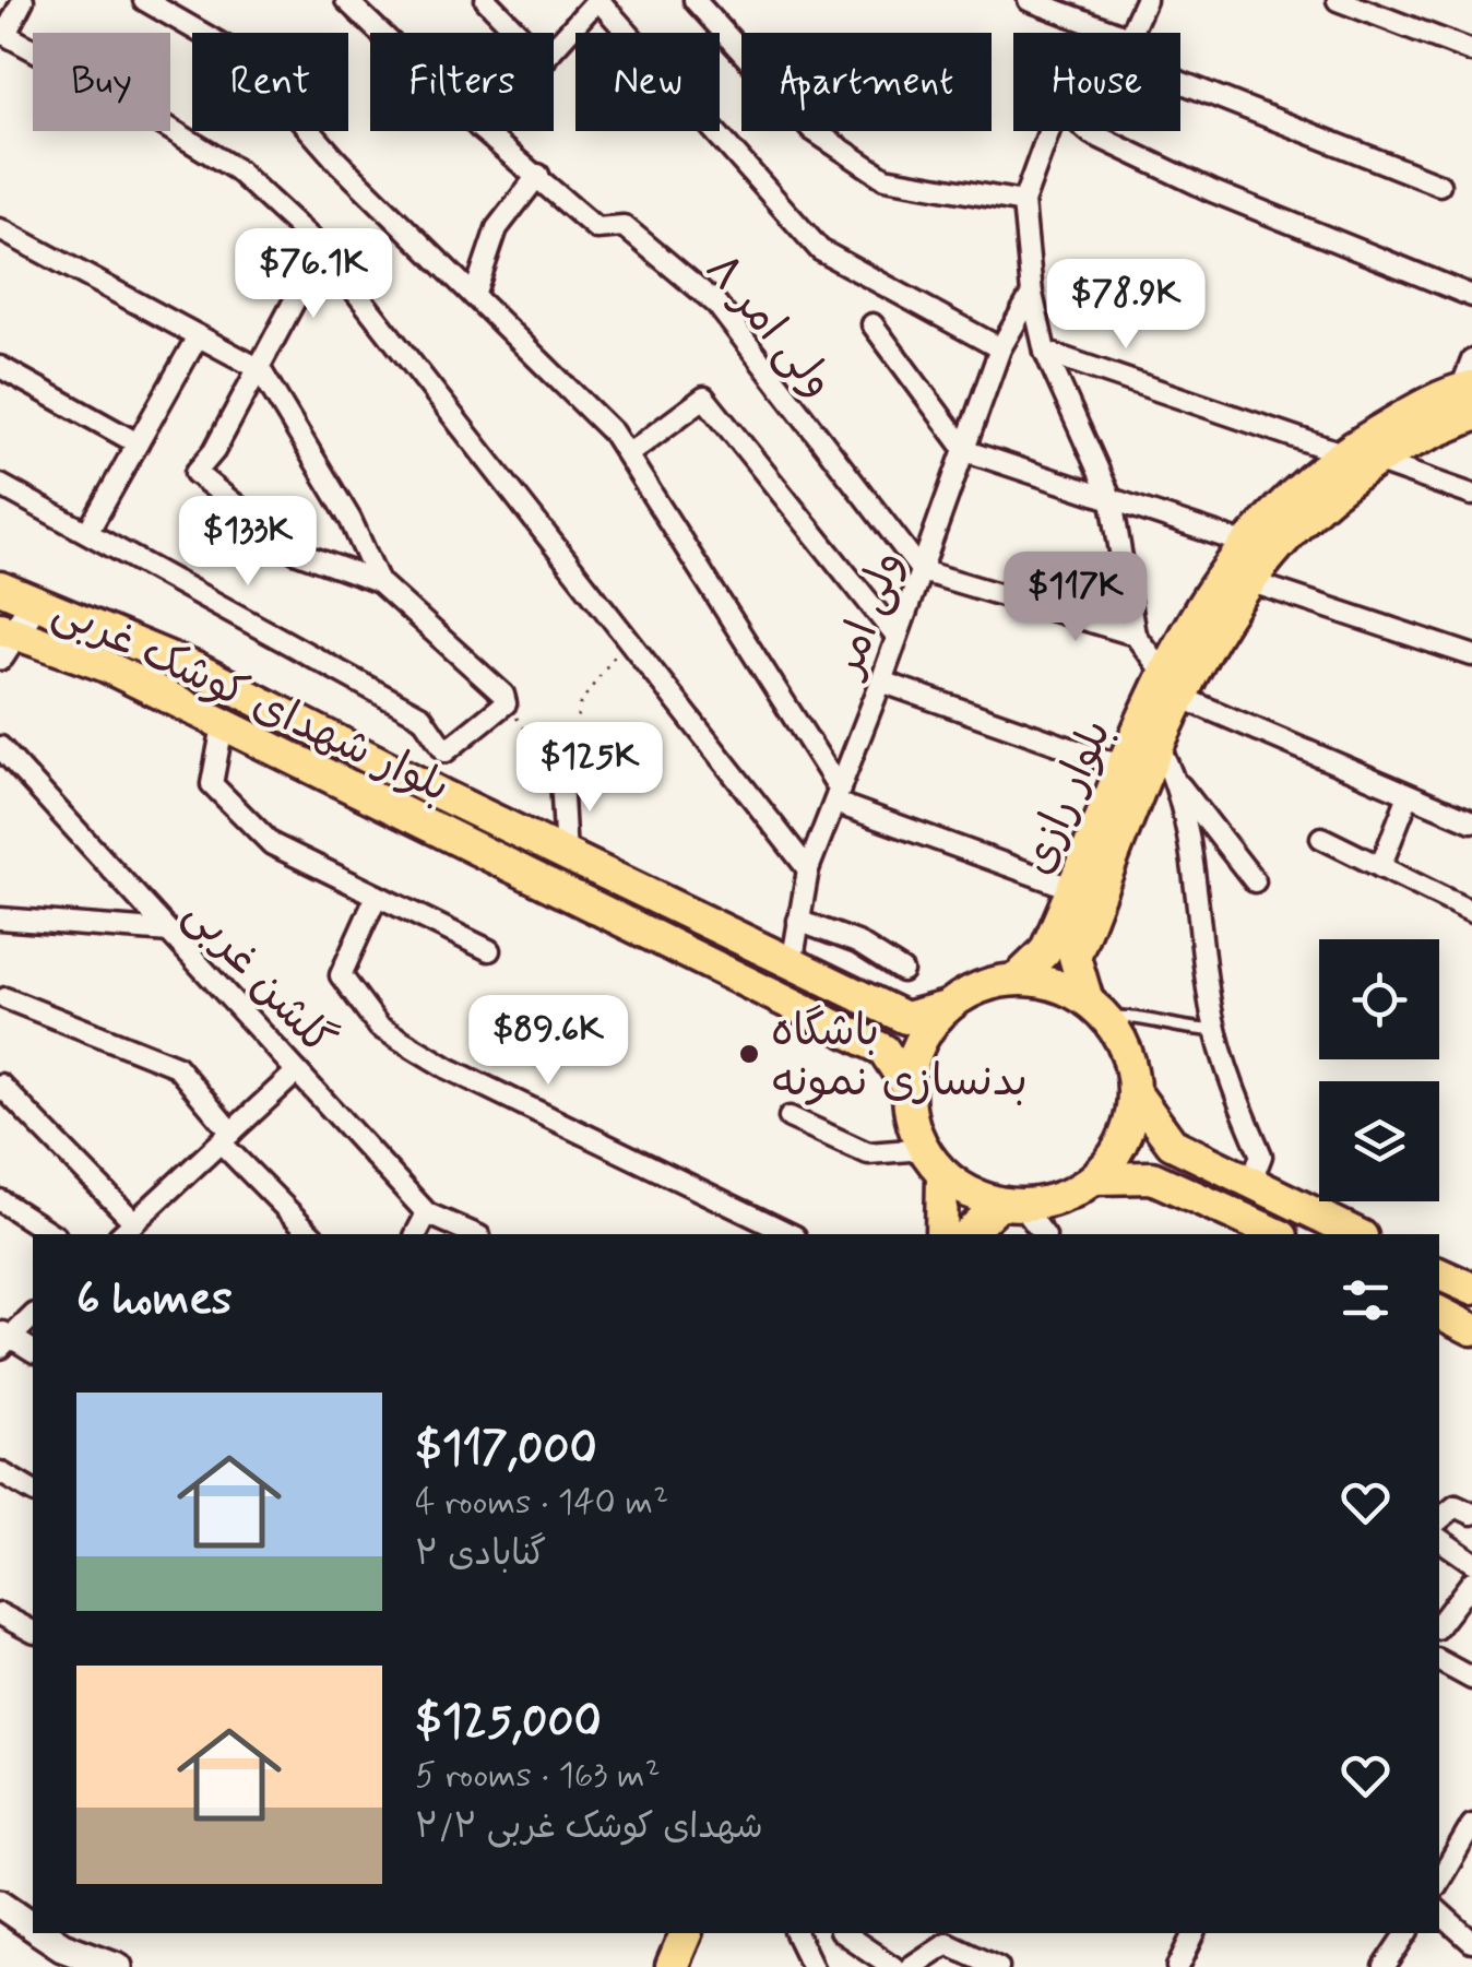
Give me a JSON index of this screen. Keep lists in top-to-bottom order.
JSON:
{
  "streets": {
    "main road": ["بلوار شهدای کوشک غربی", "بلوار رازی"],
    "street": ["ولی امر ۸", "ولی امر", "گلشن غربی"]
  },
  "crossings": [
    ["ولی امر ۸", "ولی امر"],
    ["ولی امر", "بلوار شهدای کوشک غربی"],
    ["بلوار شهدای کوشک غربی", "بلوار رازی"]
  ],
  "places": ["باشگاه بدنسازی نمونه"],
  "page": {
    "chip": [
      "Buy",
      "Rent",
      "Filters",
      "New",
      "Apartment",
      "House"
    ],
    "price": [
      "$76.1K",
      "$78.9K",
      "$133K",
      "$117K",
      "$125K",
      "$89.6K"
    ],
    "heading": "6 homes",
    "list": [
      {
        "name": "$117,000",
        "note": "4 rooms · 140 m² · گنابادی ۲"
      },
      {
        "name": "$125,000",
        "note": "5 rooms · 163 m² · شهدای کوشک غربی ۲/۲"
      }
    ]
  }
}
